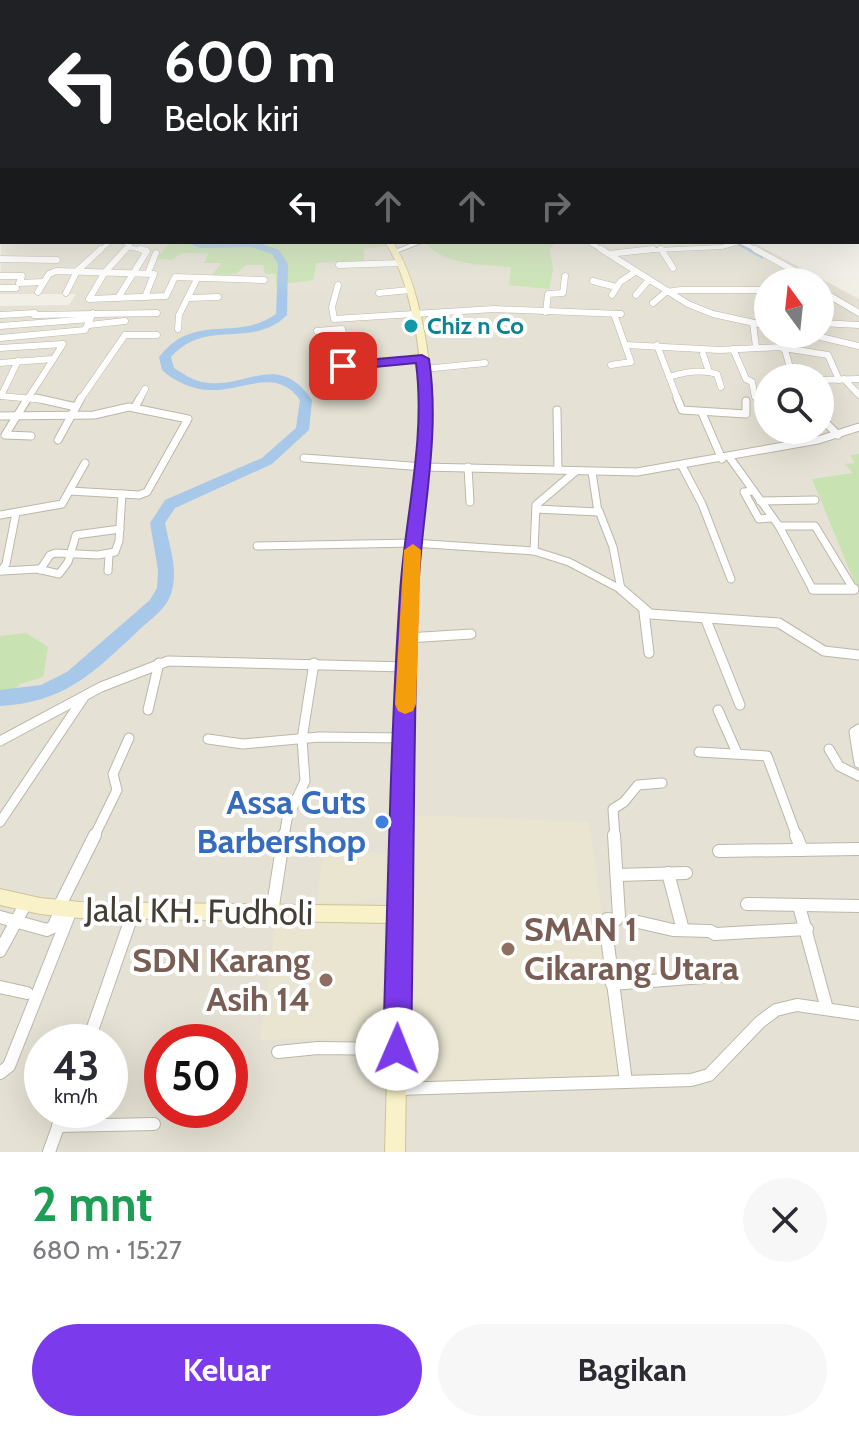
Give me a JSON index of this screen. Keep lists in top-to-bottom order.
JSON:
{
  "streets": {
    "main road": ["Jalal KH. Fudholi"]
  },
  "places": [
    "Chiz n Co",
    "Assa Cuts Barbershop",
    "SMAN 1 Cikarang Utara",
    "SDN Karang Asih 14"
  ],
  "north": "top",
  "page": {
    "turn": ["600 m", "Belok kiri"],
    "speed": "43 km/h",
    "limit": "50",
    "heading": ["2 mnt", "680 m · 15:27"],
    "buttons": ["Keluar", "Bagikan"]
  }
}
